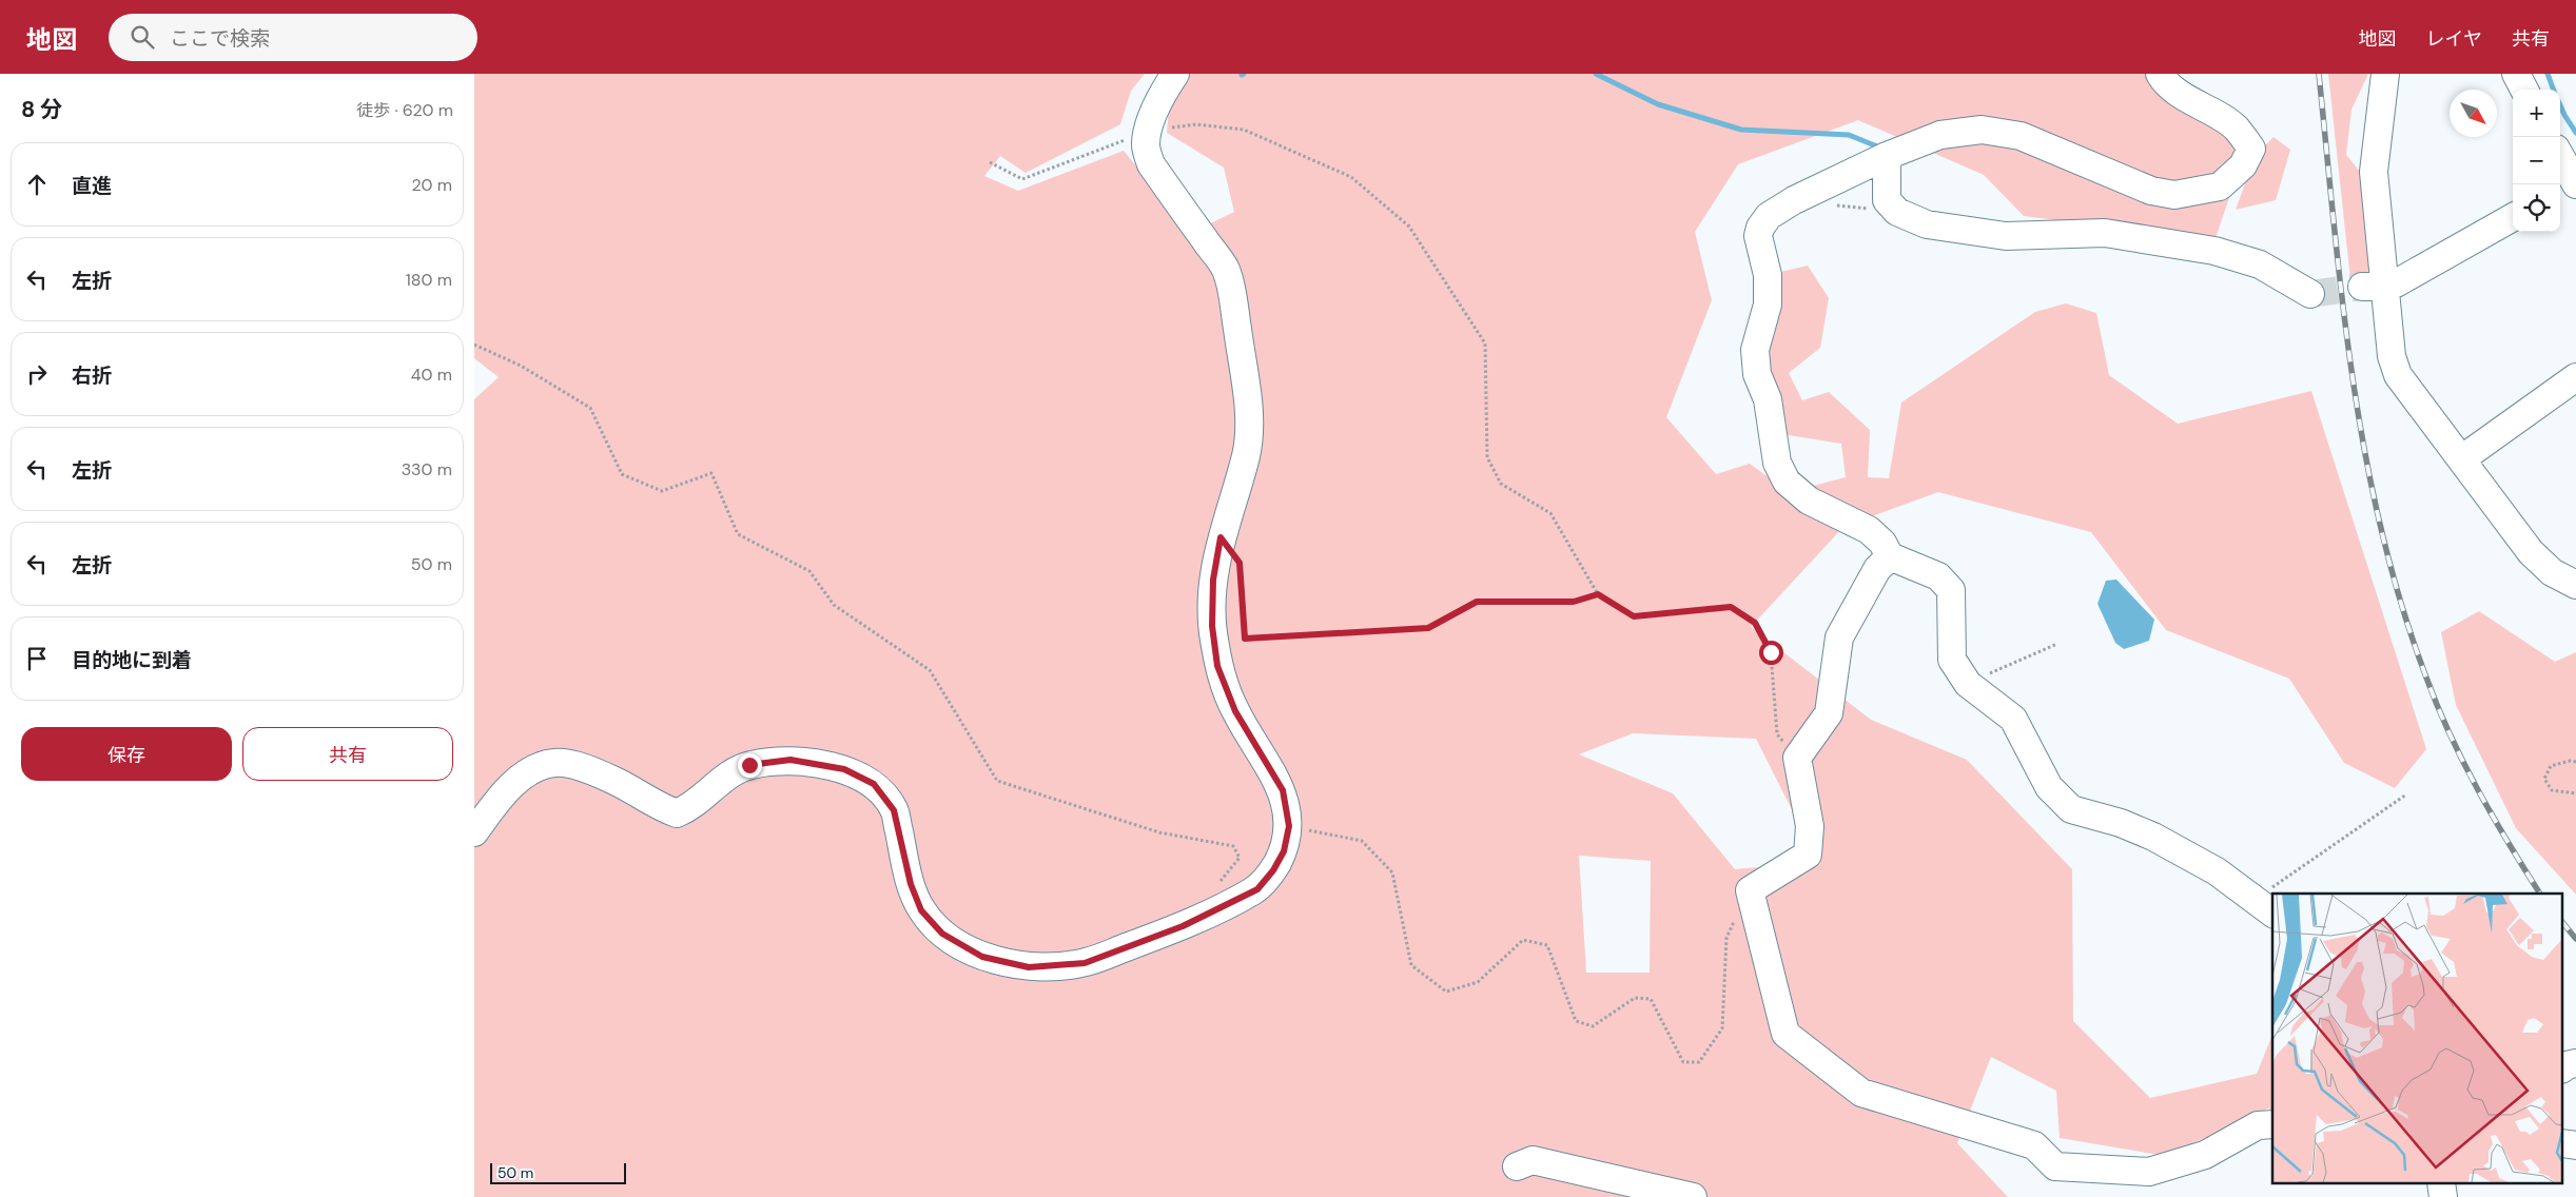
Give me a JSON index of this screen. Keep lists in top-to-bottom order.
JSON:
{
  "scale_bar": "50 m",
  "north": "bottom right",
  "page": {
    "header": "地図",
    "search": "ここで検索",
    "nav": ["地図", "レイヤ", "共有"],
    "heading": ["8 分", "徒歩 · 620 m"],
    "map_buttons": ["+", "−"],
    "list": [
      ["直進", "20 m"],
      ["左折", "180 m"],
      ["右折", "40 m"],
      ["左折", "330 m"],
      ["左折", "50 m"],
      "目的地に到着"
    ],
    "buttons": ["保存", "共有"],
    "scale": "50 m"
  }
}
